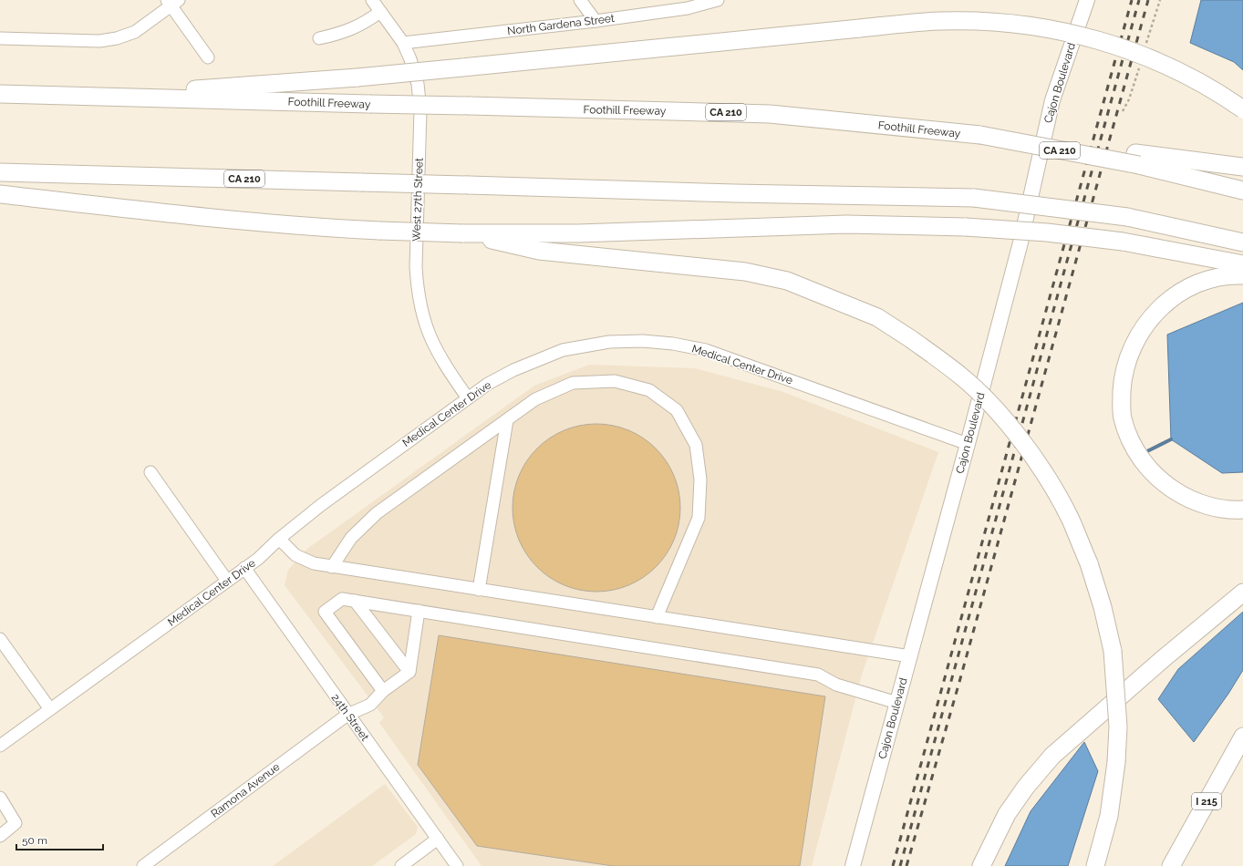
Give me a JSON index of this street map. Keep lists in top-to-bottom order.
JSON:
{
  "streets": {
    "highway": ["Foothill Freeway", "CA 210", "I 215"],
    "main road": ["Cajon Boulevard"],
    "street": [
      "North Gardena Street",
      "West 27th Street",
      "Medical Center Drive",
      "24th Street",
      "Ramona Avenue"
    ]
  },
  "crossings": [
    ["North Gardena Street", "West 27th Street"],
    ["Cajon Boulevard", "Medical Center Drive"],
    ["West 27th Street", "Medical Center Drive"],
    ["Medical Center Drive", "24th Street"],
    ["24th Street", "Ramona Avenue"]
  ],
  "scale_bar": "50 m"
}
